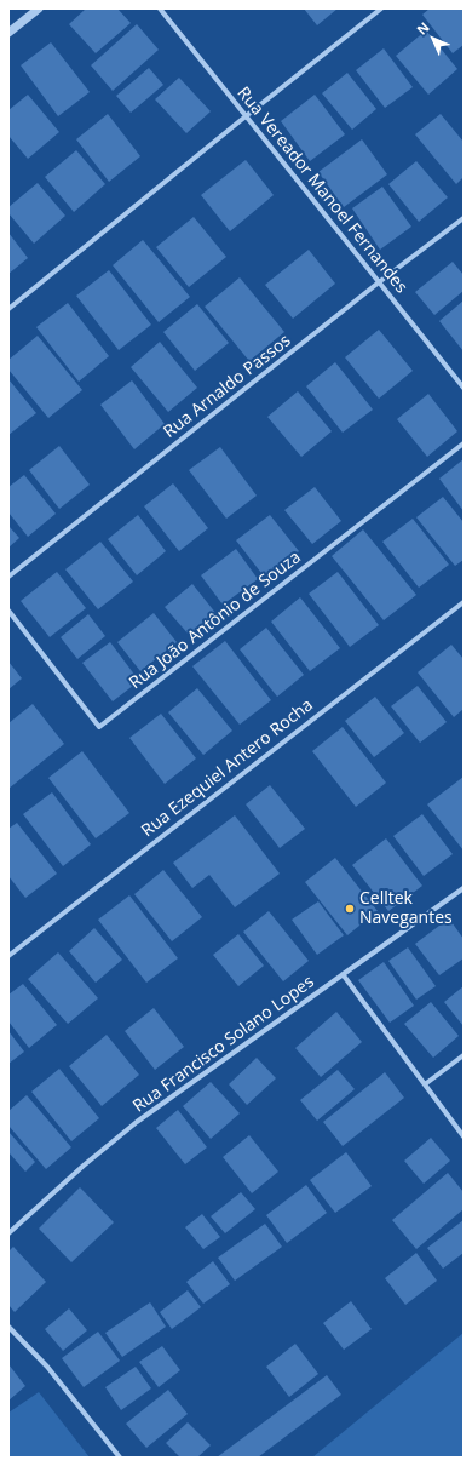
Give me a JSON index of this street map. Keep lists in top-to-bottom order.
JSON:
{
  "streets": {
    "street": [
      "Rua Vereador Manoel Fernandes",
      "Rua Arnaldo Passos",
      "Rua João Antônio de Souza",
      "Rua Ezequiel Antero Rocha",
      "Rua Francisco Solano Lopes"
    ]
  },
  "crossings": [
    ["Rua Vereador Manoel Fernandes", "Rua Arnaldo Passos"]
  ],
  "places": ["Celltek Navegantes"],
  "north": "top left"
}
